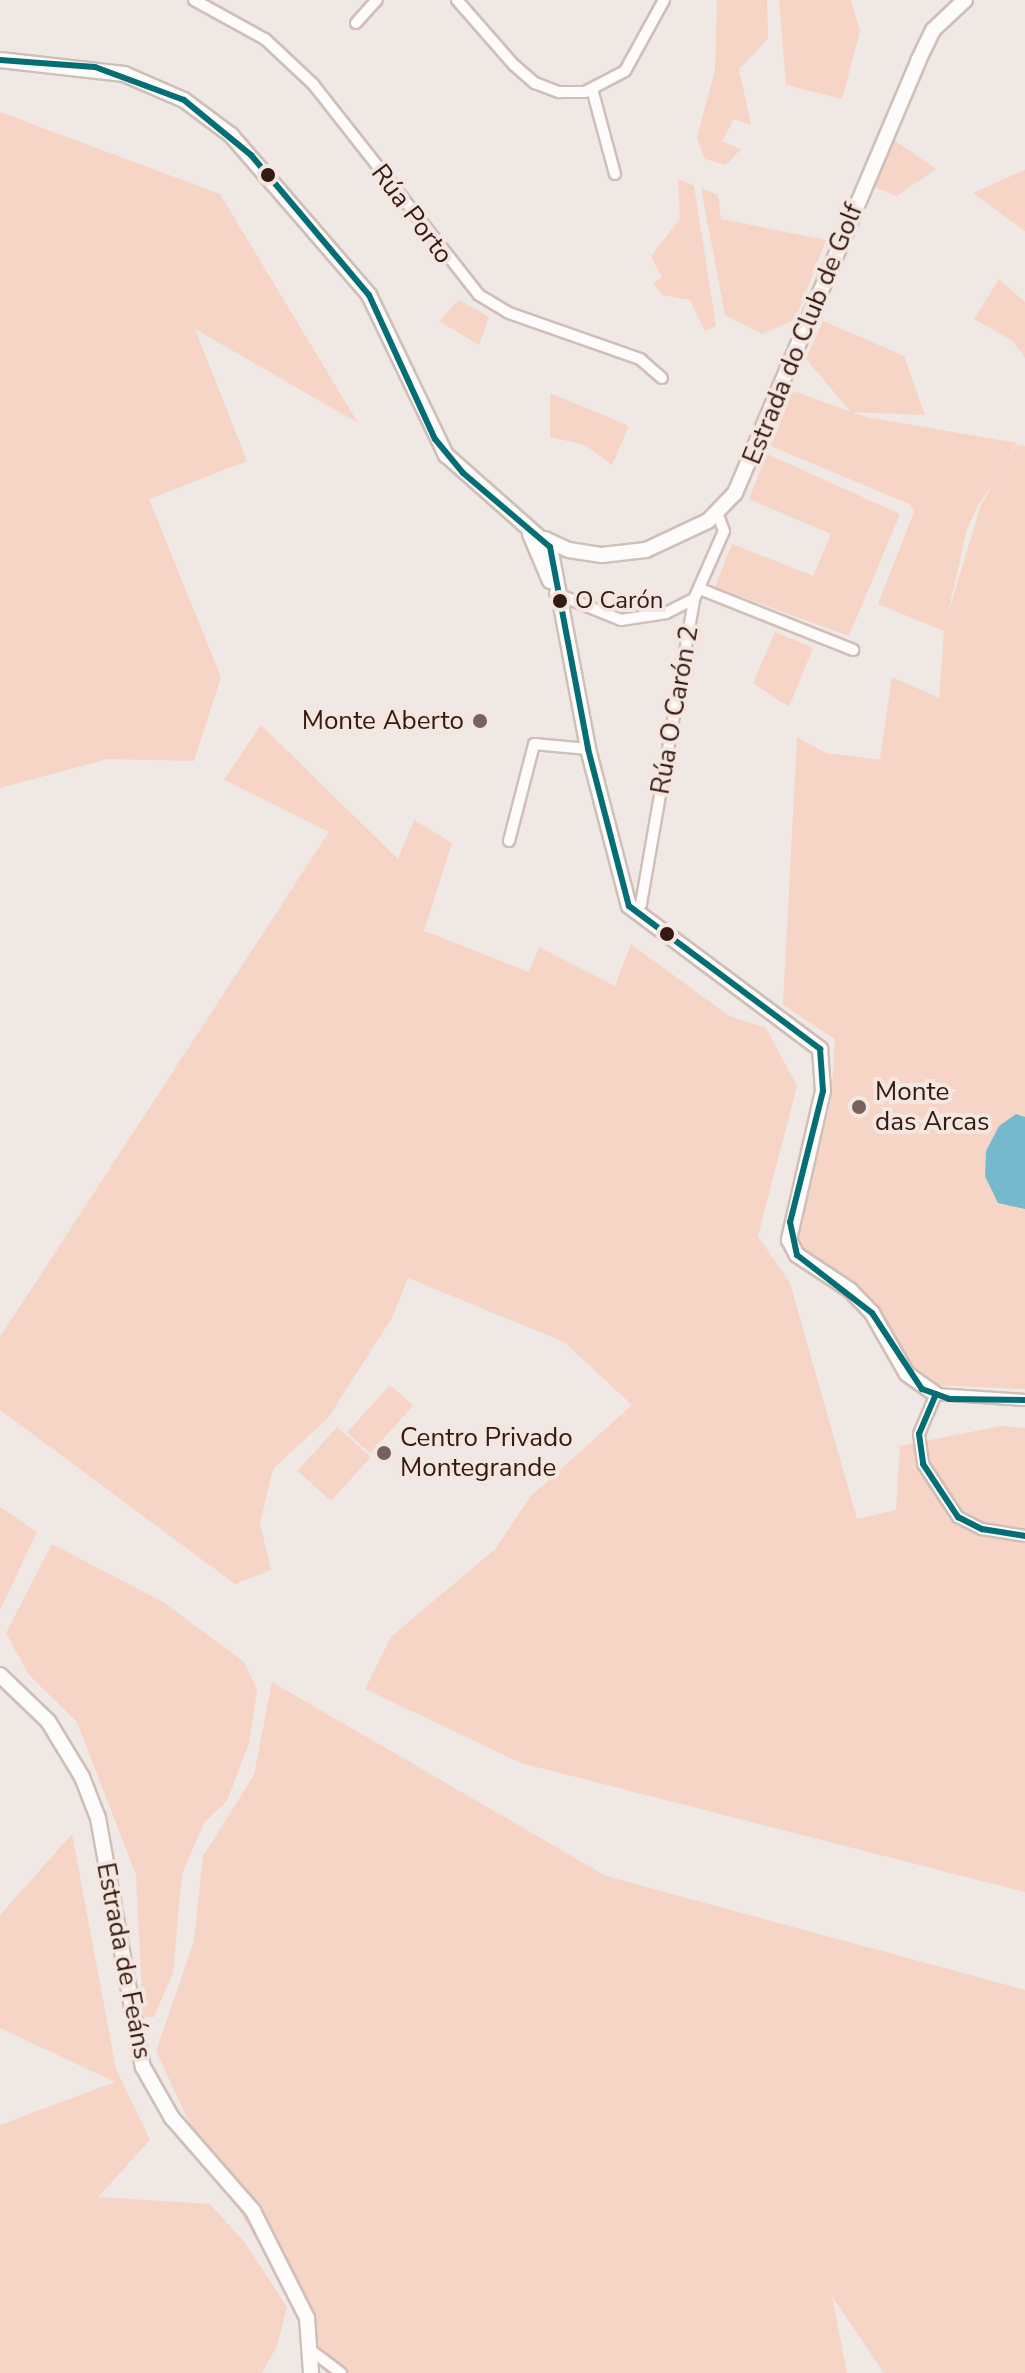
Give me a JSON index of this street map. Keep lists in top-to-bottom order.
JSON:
{
  "streets": {
    "street": [
      "Rúa Porto",
      "Estrada do Club de Golf",
      "Rúa O Carón 2",
      "Estrada de Feáns"
    ]
  },
  "crossings": [
    ["Estrada do Club de Golf", "Rúa O Carón 2"]
  ],
  "places": [
    "O Carón",
    "Monte Aberto",
    "Monte das Arcas",
    "Centro Privado Montegrande"
  ]
}
